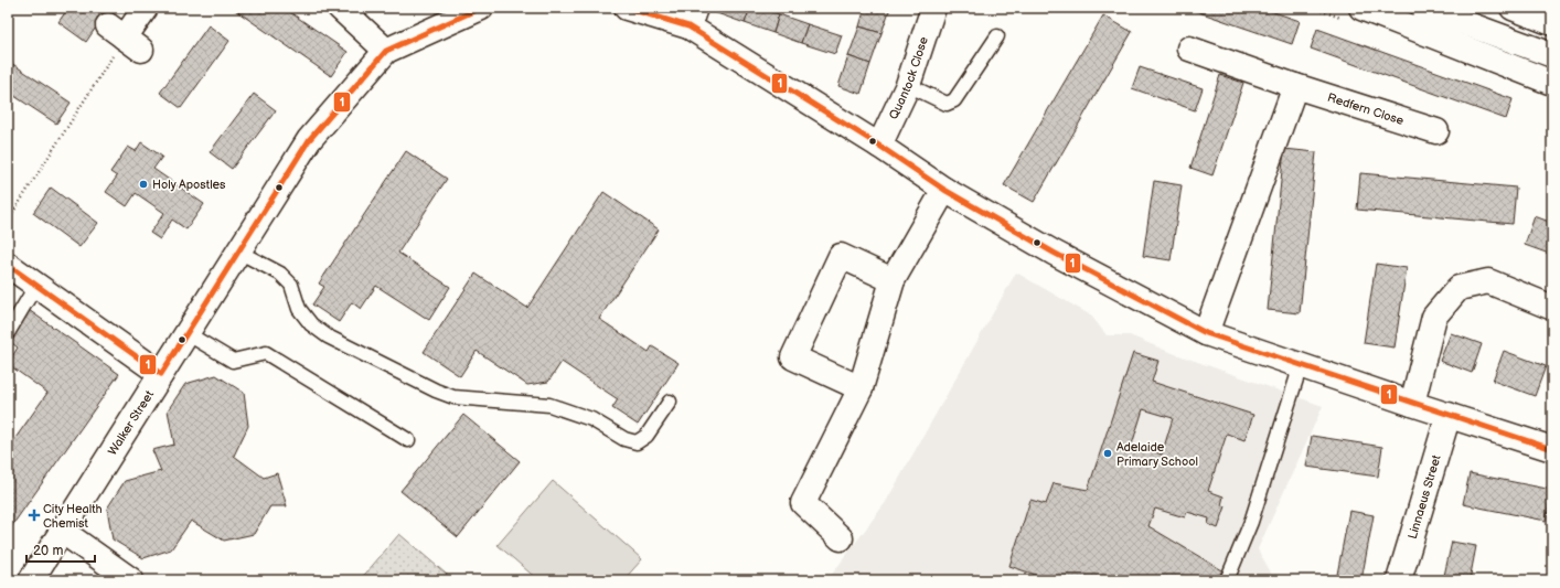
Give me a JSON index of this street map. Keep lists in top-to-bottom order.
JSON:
{
  "streets": {
    "main road": [
      "Quantock Close",
      "Redfern Close",
      "Walker Street",
      "Linnaeus Street"
    ]
  },
  "places": {
    "other": ["Holy Apostles", "Adelaide Primary School"],
    "health": ["City Health Chemist"]
  },
  "lines": ["transit line 1"],
  "scale_bar": "20 m"
}
